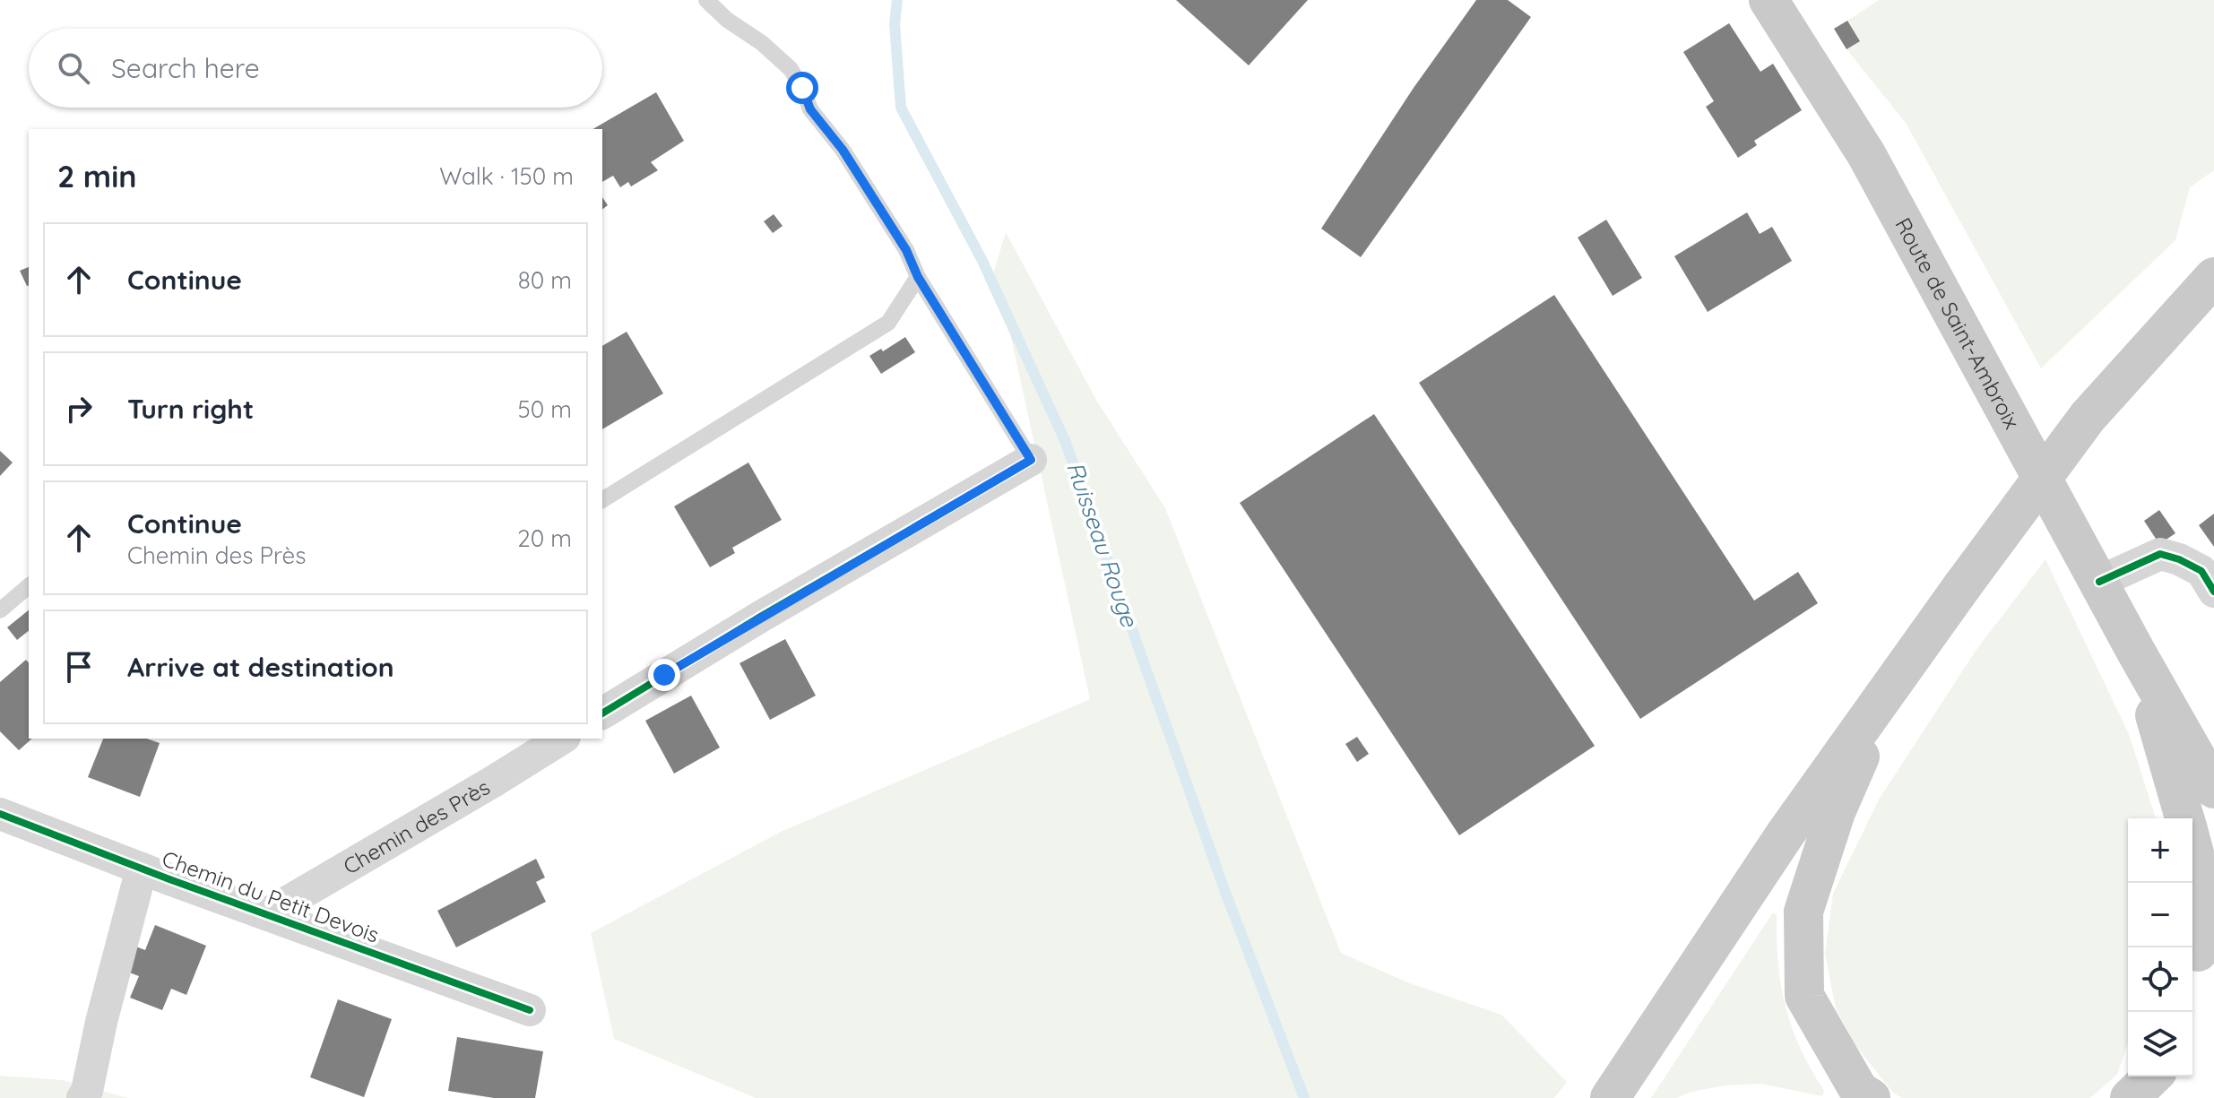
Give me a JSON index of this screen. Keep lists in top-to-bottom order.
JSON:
{
  "streets": {
    "main road": ["Route de Saint-Ambroix"],
    "street": ["Chemin des Près", "Chemin du Petit Devois"]
  },
  "crossings": [
    ["Chemin des Près", "Chemin du Petit Devois"]
  ],
  "water": ["Ruisseau Rouge"],
  "page": {
    "search": "Search here",
    "heading": ["2 min", "Walk · 150 m"],
    "list": [
      ["Continue", "80 m"],
      ["Turn right", "50 m"],
      ["Continue", "Chemin des Près", "20 m"],
      "Arrive at destination"
    ],
    "map_buttons": ["+", "−"]
  }
}
